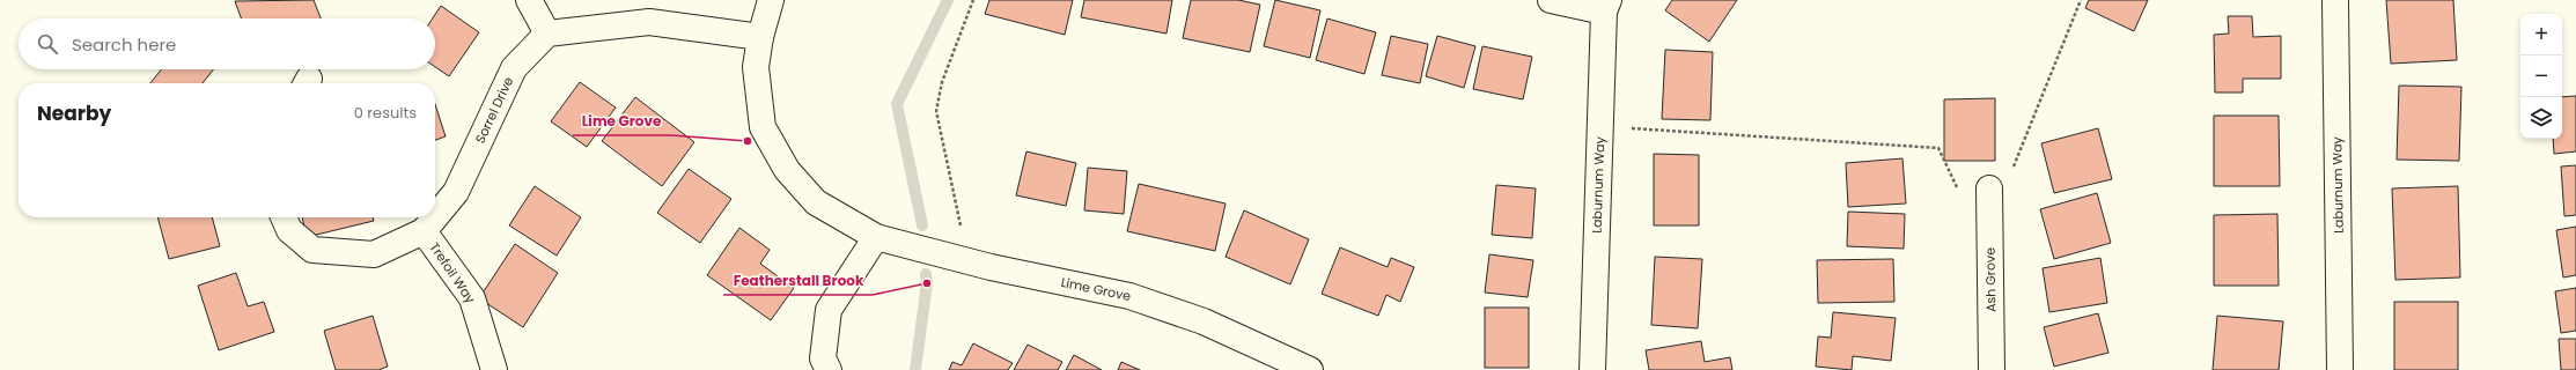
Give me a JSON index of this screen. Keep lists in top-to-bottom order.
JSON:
{
  "streets": {
    "street": [
      "Sorrel Drive",
      "Laburnum Way",
      "Trefoil Way",
      "Ash Grove",
      "Lime Grove"
    ]
  },
  "crossings": [
    ["Sorrel Drive", "Trefoil Way"]
  ],
  "places": ["Lime Grove", "Featherstall Brook"],
  "page": {
    "map_buttons": ["+", "−"],
    "search": "Search here",
    "heading": ["Nearby", "0 results"]
  }
}
